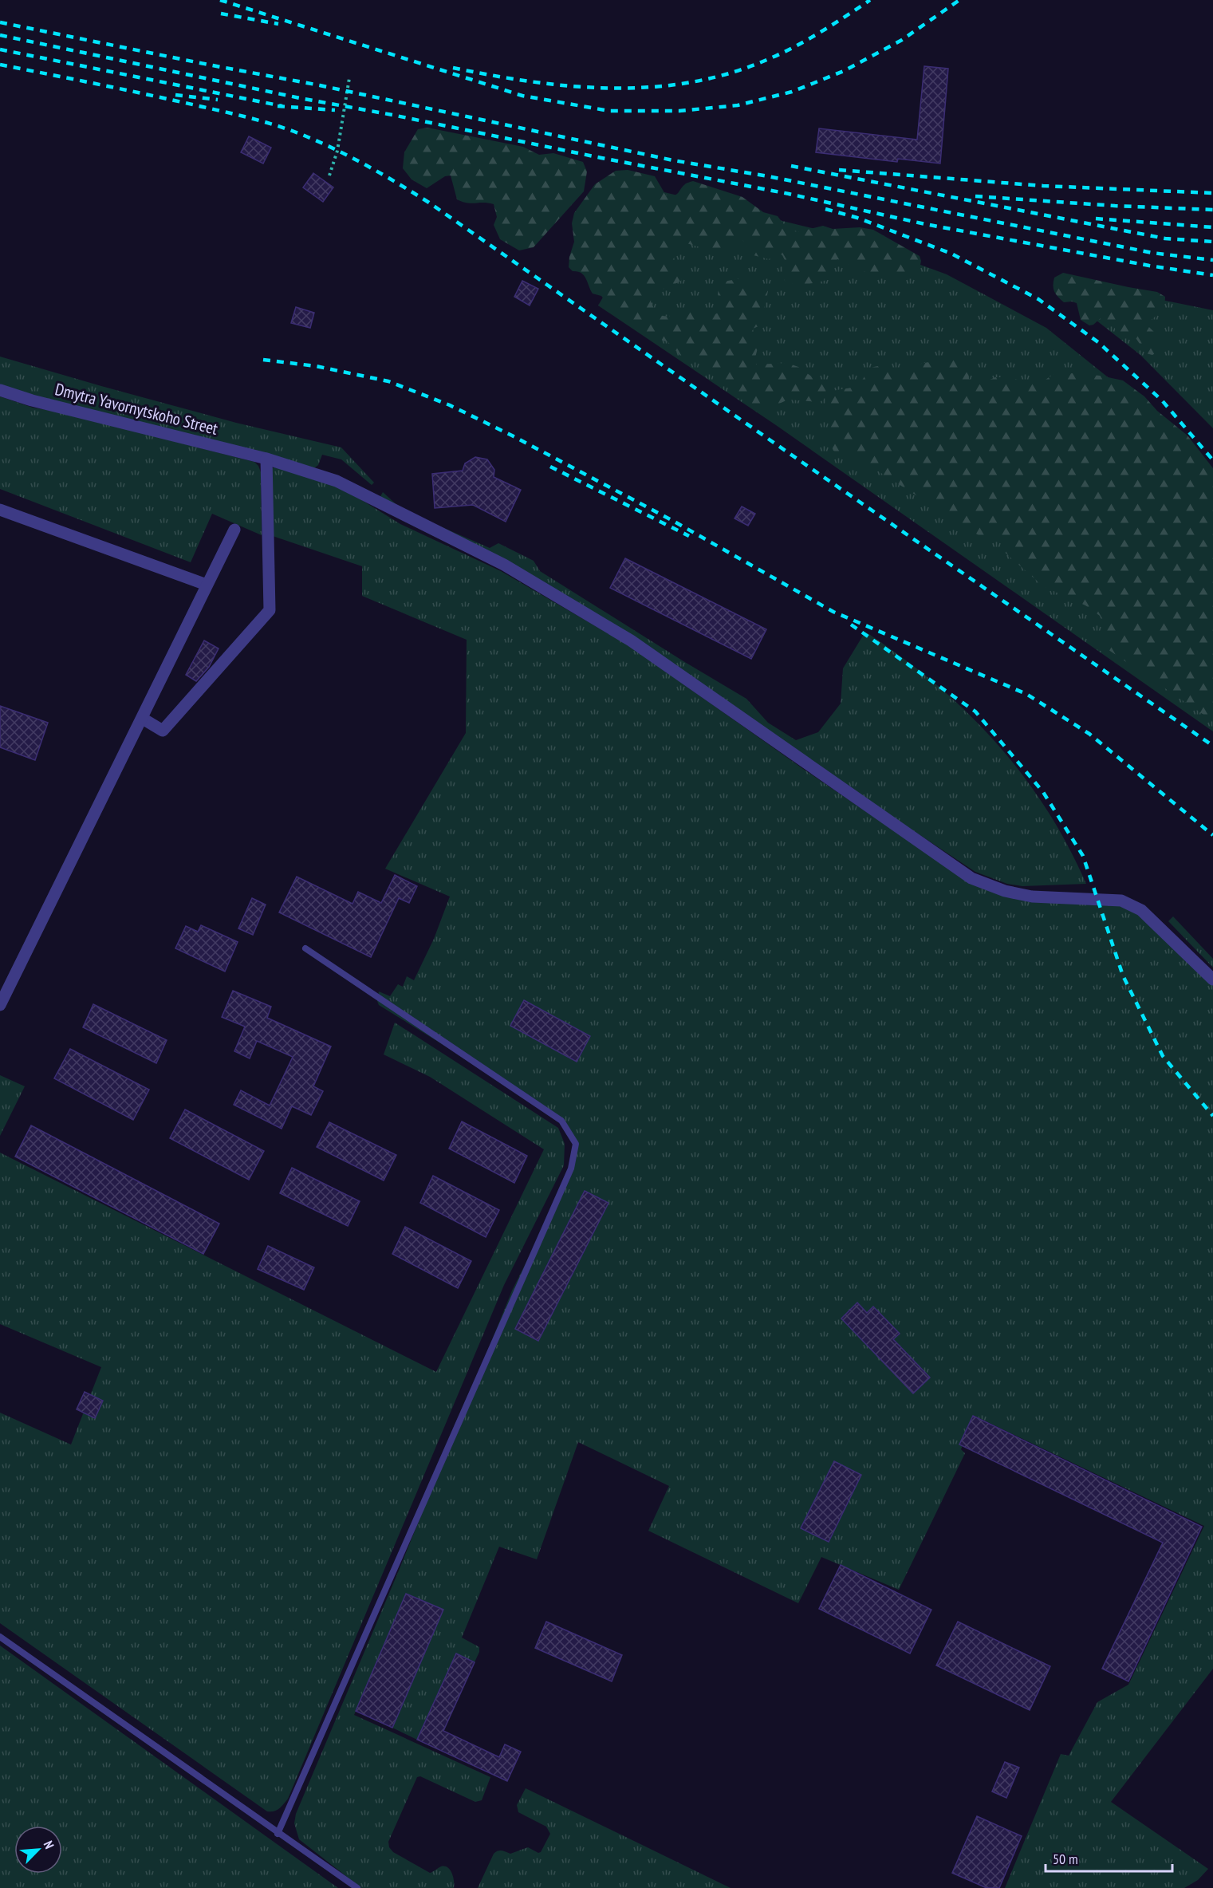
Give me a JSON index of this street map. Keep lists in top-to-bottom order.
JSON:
{
  "streets": {
    "street": ["Dmytra Yavornytskoho Street"]
  },
  "scale_bar": "50 m",
  "north": "top right"
}
